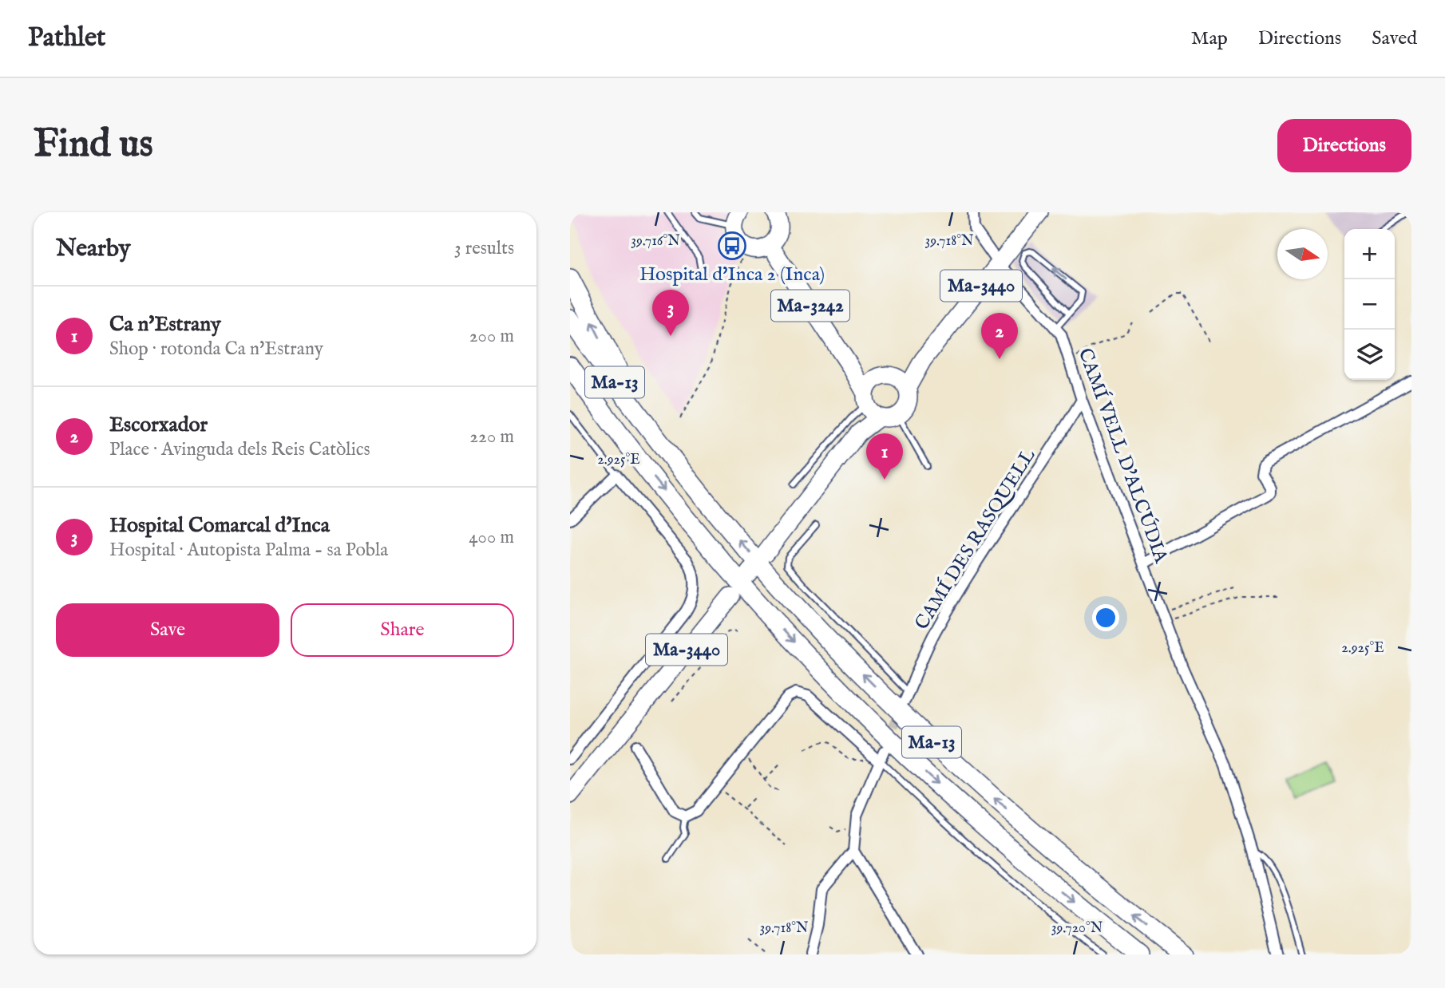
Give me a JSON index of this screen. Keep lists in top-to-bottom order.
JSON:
{
  "streets": {
    "highway": ["Ma-13"],
    "main road": ["Ma-3440", "Ma-3242"],
    "street": ["CAMÍ VELL D'ALCÚDIA", "CAMÍ DES RASQUELL"]
  },
  "crossings": [
    ["Ma-3440", "Ma-3242"],
    ["Ma-3440", "CAMÍ VELL D'ALCÚDIA"],
    ["CAMÍ VELL D'ALCÚDIA", "CAMÍ DES RASQUELL"]
  ],
  "places": {
    "bus stop": ["Hospital d'Inca 2 (Inca)"]
  },
  "north": "right",
  "page": {
    "header": "Pathlet",
    "nav": ["Map", "Directions", "Saved"],
    "buttons": [
      "Directions",
      ["Save", "Share"]
    ],
    "title": "Find us",
    "heading": ["Nearby", "3 results"],
    "map_buttons": ["+", "−"],
    "list": [
      {
        "mark": "1",
        "name": "Ca n'Estrany",
        "note": "Shop · rotonda Ca n'Estrany",
        "value": "200 m"
      },
      {
        "mark": "2",
        "name": "Escorxador",
        "note": "Place · Avinguda dels Reis Catòlics",
        "value": "220 m"
      },
      {
        "mark": "3",
        "name": "Hospital Comarcal d'Inca",
        "note": "Hospital · Autopista Palma - sa Pobla",
        "value": "400 m"
      }
    ],
    "pins": ["3", "2", "1"]
  },
  "coordinates": [
    "39.716°N",
    "39.718°N",
    "2.925°E",
    "39.720°N"
  ]
}
